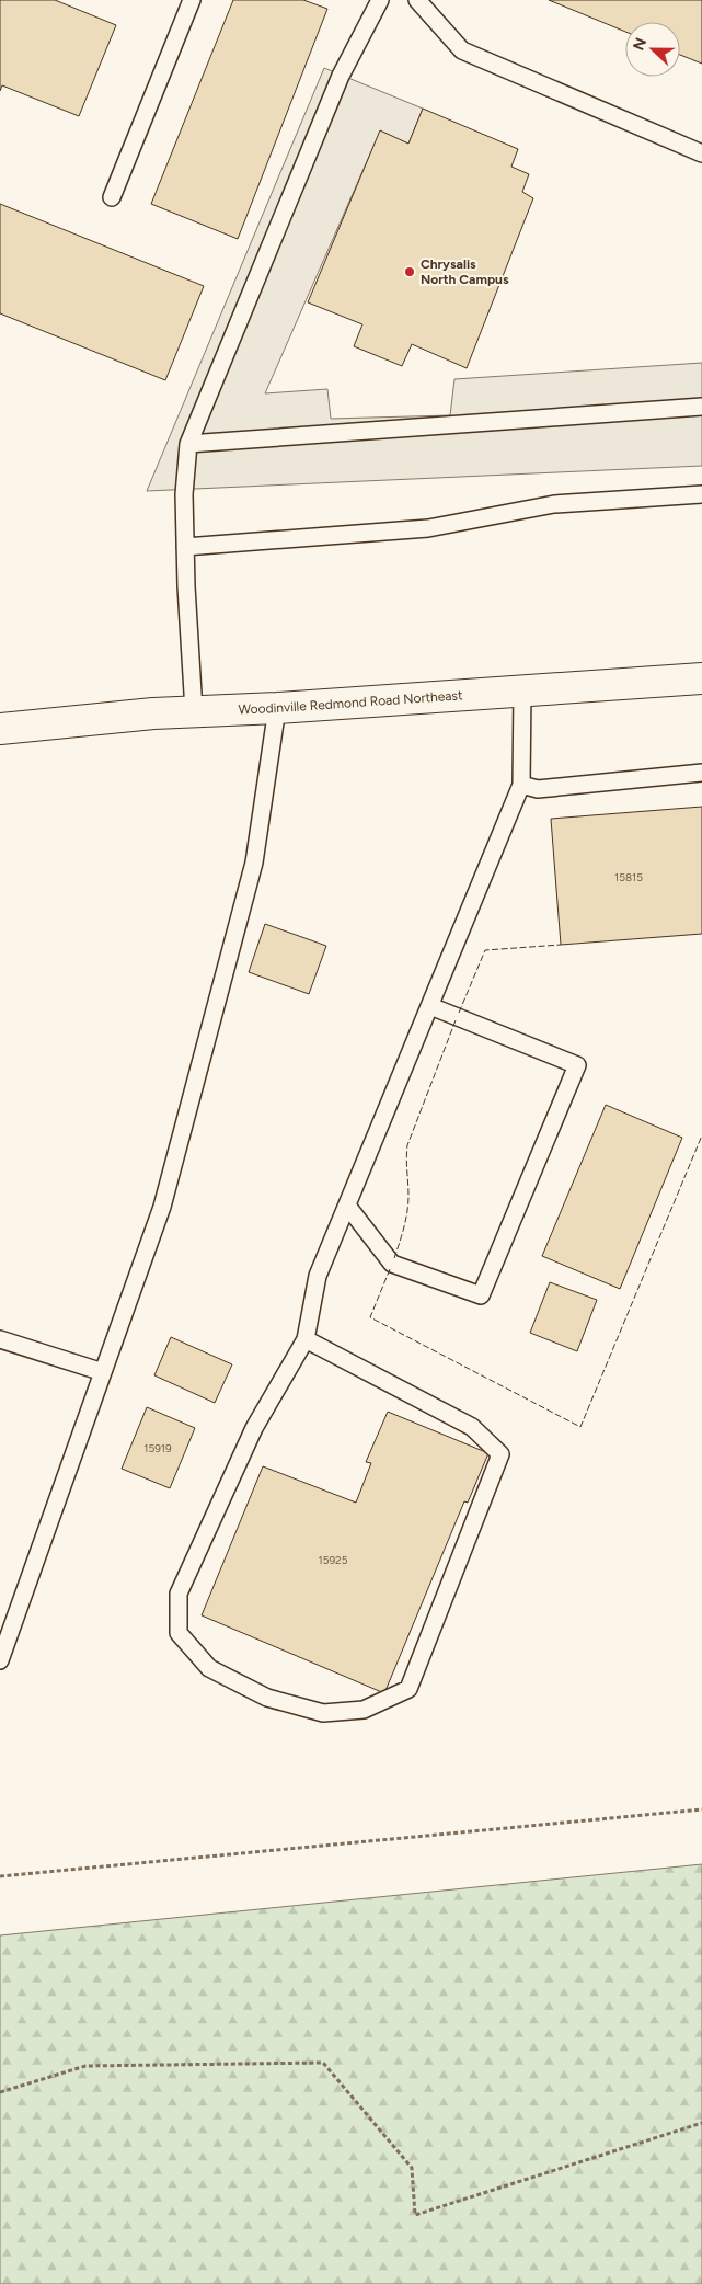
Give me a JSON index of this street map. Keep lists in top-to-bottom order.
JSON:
{
  "streets": {
    "main road": ["Woodinville Redmond Road Northeast"]
  },
  "places": ["Chrysalis North Campus"],
  "house_numbers": ["15815", "15919", "15925"],
  "north": "left"
}
